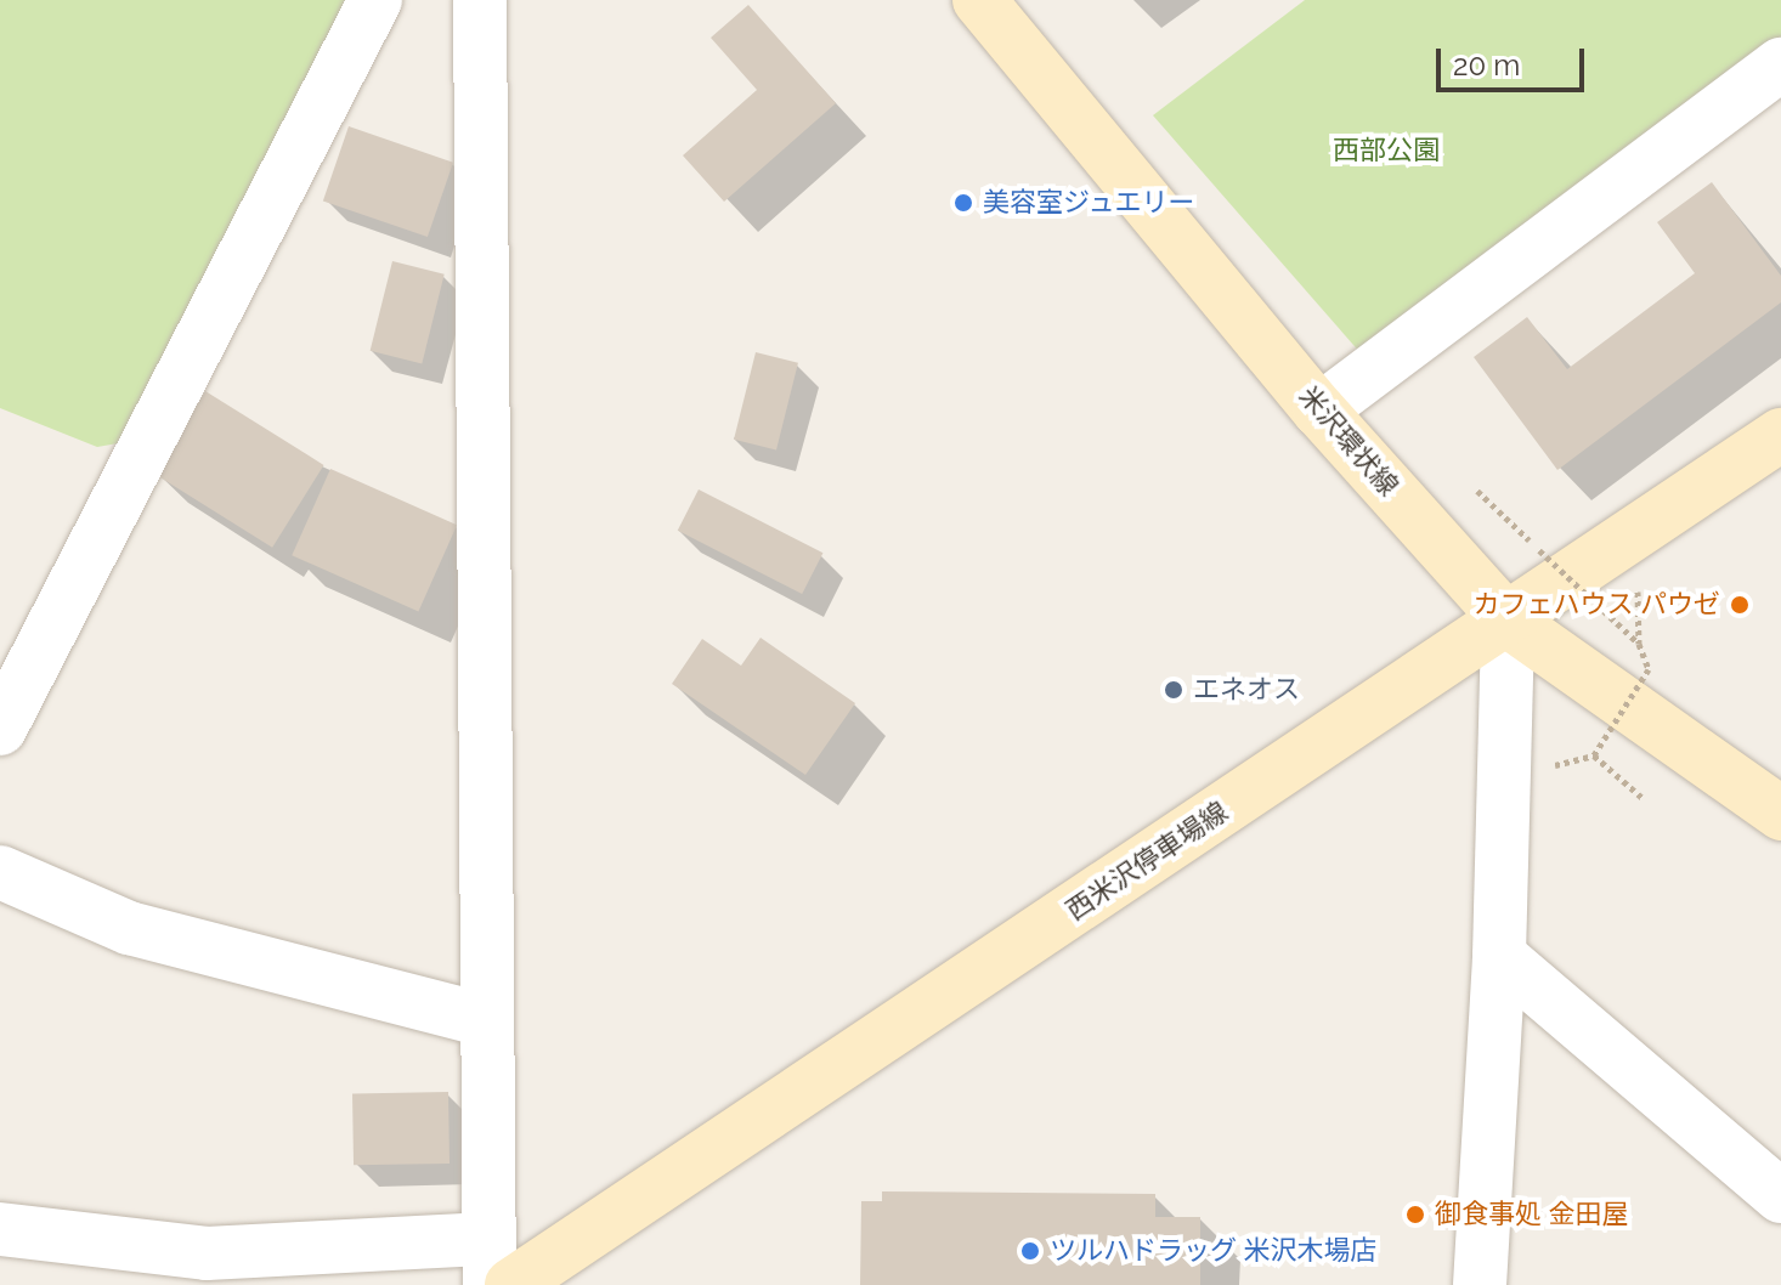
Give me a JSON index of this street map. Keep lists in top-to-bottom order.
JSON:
{
  "streets": {
    "main road": ["米沢環状線", "西米沢停車場線"]
  },
  "crossings": [
    ["米沢環状線", "西米沢停車場線"]
  ],
  "parks": ["西部公園"],
  "places": [
    "美容室ジュエリー",
    "カフェハウス パウゼ",
    "エネオス",
    "御食事処 金田屋",
    "ツルハドラッグ 米沢木場店"
  ],
  "scale_bar": "20 m"
}
